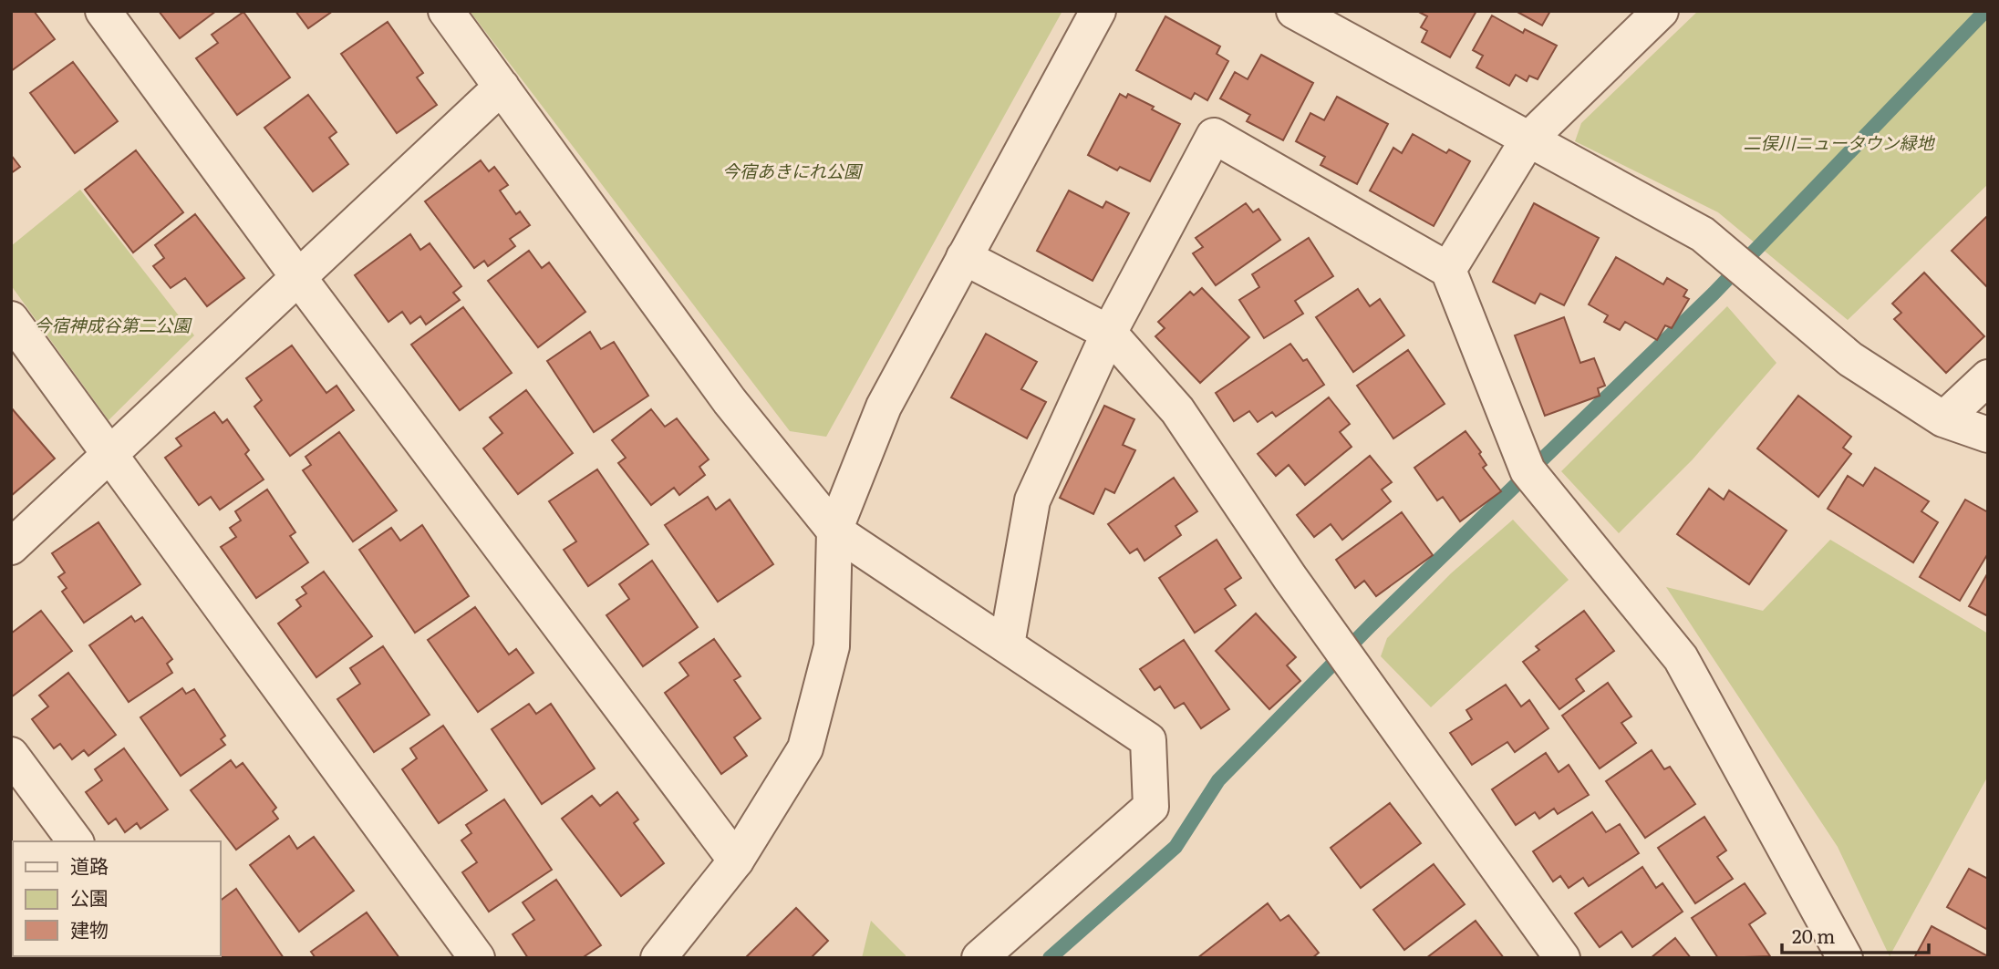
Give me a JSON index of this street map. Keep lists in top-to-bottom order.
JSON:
{
  "parks": ["二俣川ニュータウン緑地", "今宿あきにれ公園", "今宿神成谷第二公園"],
  "legend": ["道路", "公園", "建物"],
  "scale_bar": "20 m"
}
